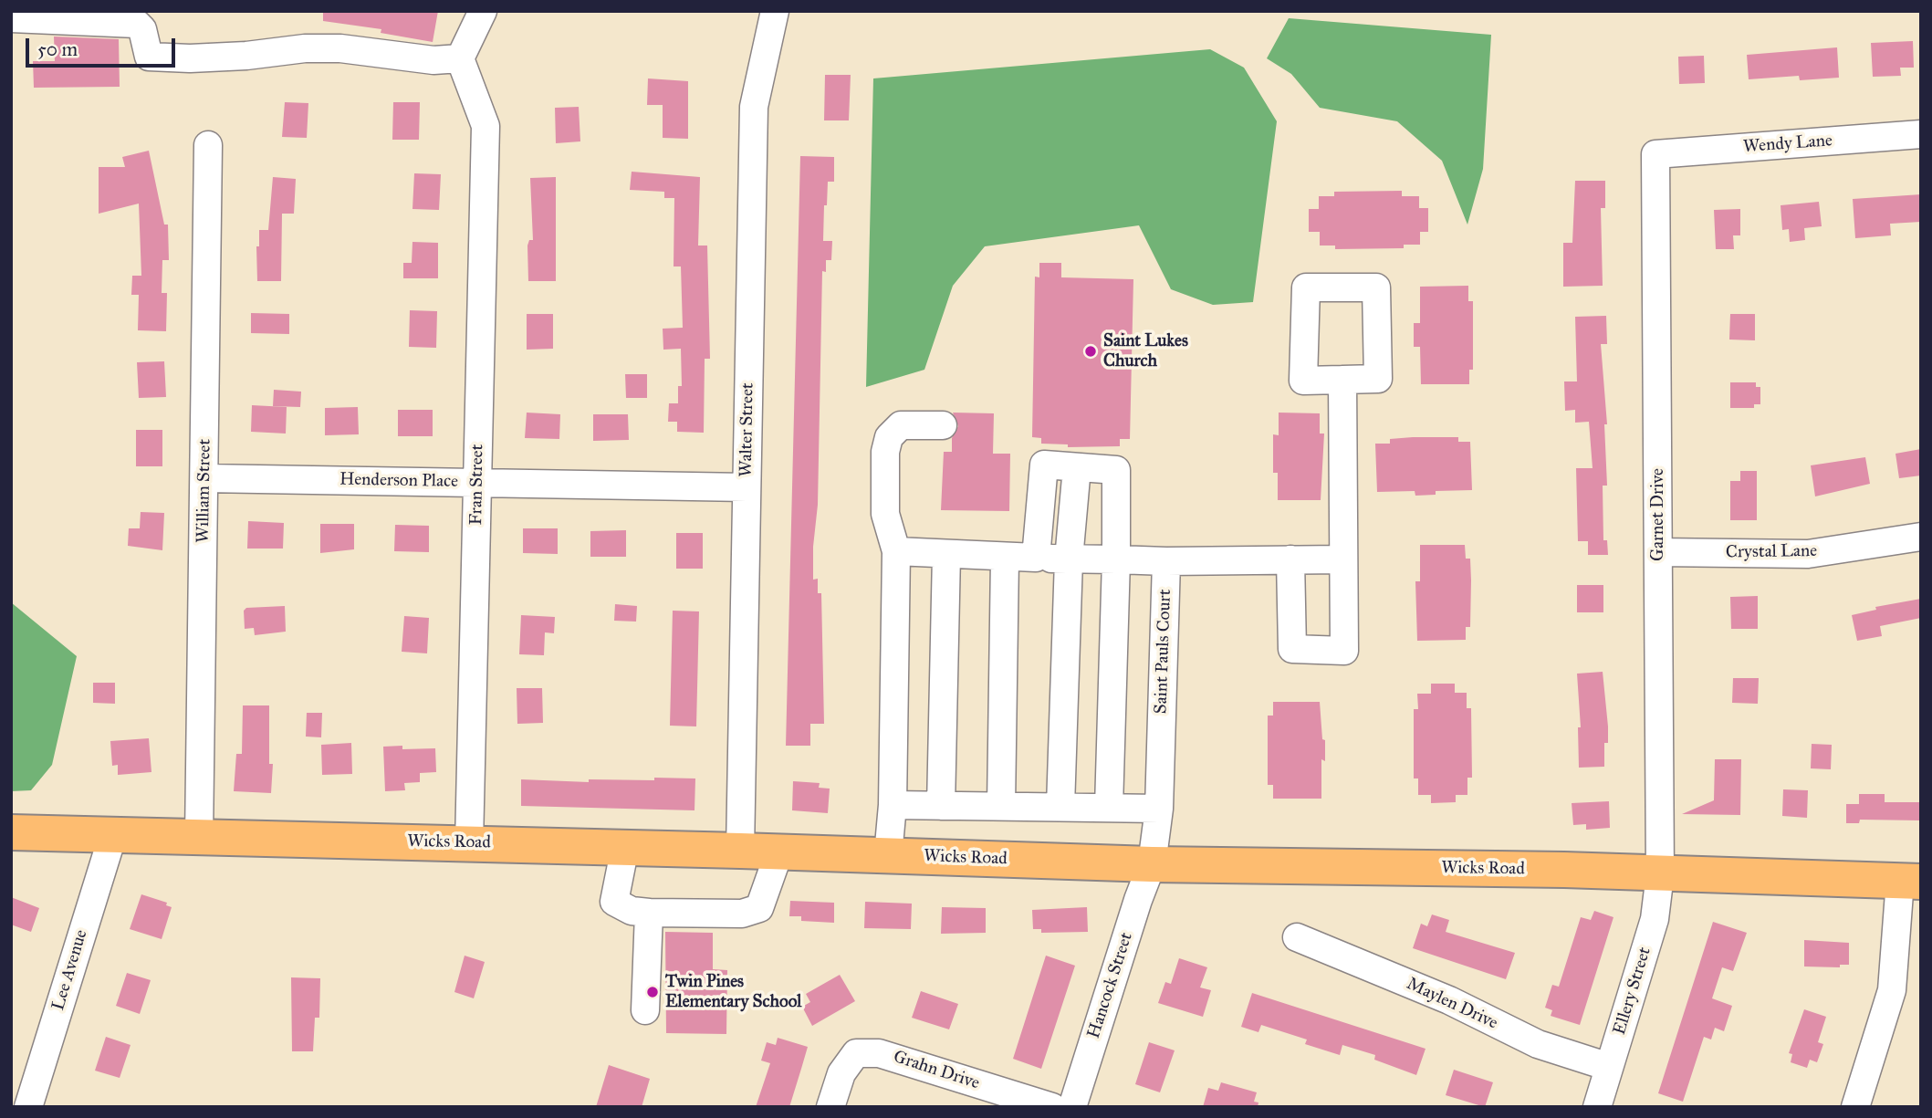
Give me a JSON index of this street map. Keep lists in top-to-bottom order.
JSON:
{
  "streets": {
    "main road": ["Wicks Road"],
    "street": [
      "Wendy Lane",
      "Walter Street",
      "Henderson Place",
      "Fran Street",
      "William Street",
      "Garnet Drive",
      "Crystal Lane",
      "Saint Pauls Court",
      "Lee Avenue",
      "Hancock Street",
      "Ellery Street",
      "Maylen Drive",
      "Grahn Drive"
    ]
  },
  "crossings": [
    ["Wendy Lane", "Garnet Drive"],
    ["Walter Street", "Henderson Place"],
    ["Walter Street", "Wicks Road"],
    ["Henderson Place", "Fran Street"],
    ["Henderson Place", "William Street"],
    ["Fran Street", "Wicks Road"],
    ["William Street", "Wicks Road"],
    ["Garnet Drive", "Crystal Lane"],
    ["Garnet Drive", "Wicks Road"],
    ["Garnet Drive", "Ellery Street"],
    ["Saint Pauls Court", "Wicks Road"],
    ["Saint Pauls Court", "Hancock Street"],
    ["Wicks Road", "Lee Avenue"],
    ["Wicks Road", "Hancock Street"],
    ["Wicks Road", "Ellery Street"],
    ["Ellery Street", "Maylen Drive"]
  ],
  "places": ["Saint Lukes Church", "Twin Pines Elementary School"],
  "scale_bar": "50 m"
}
